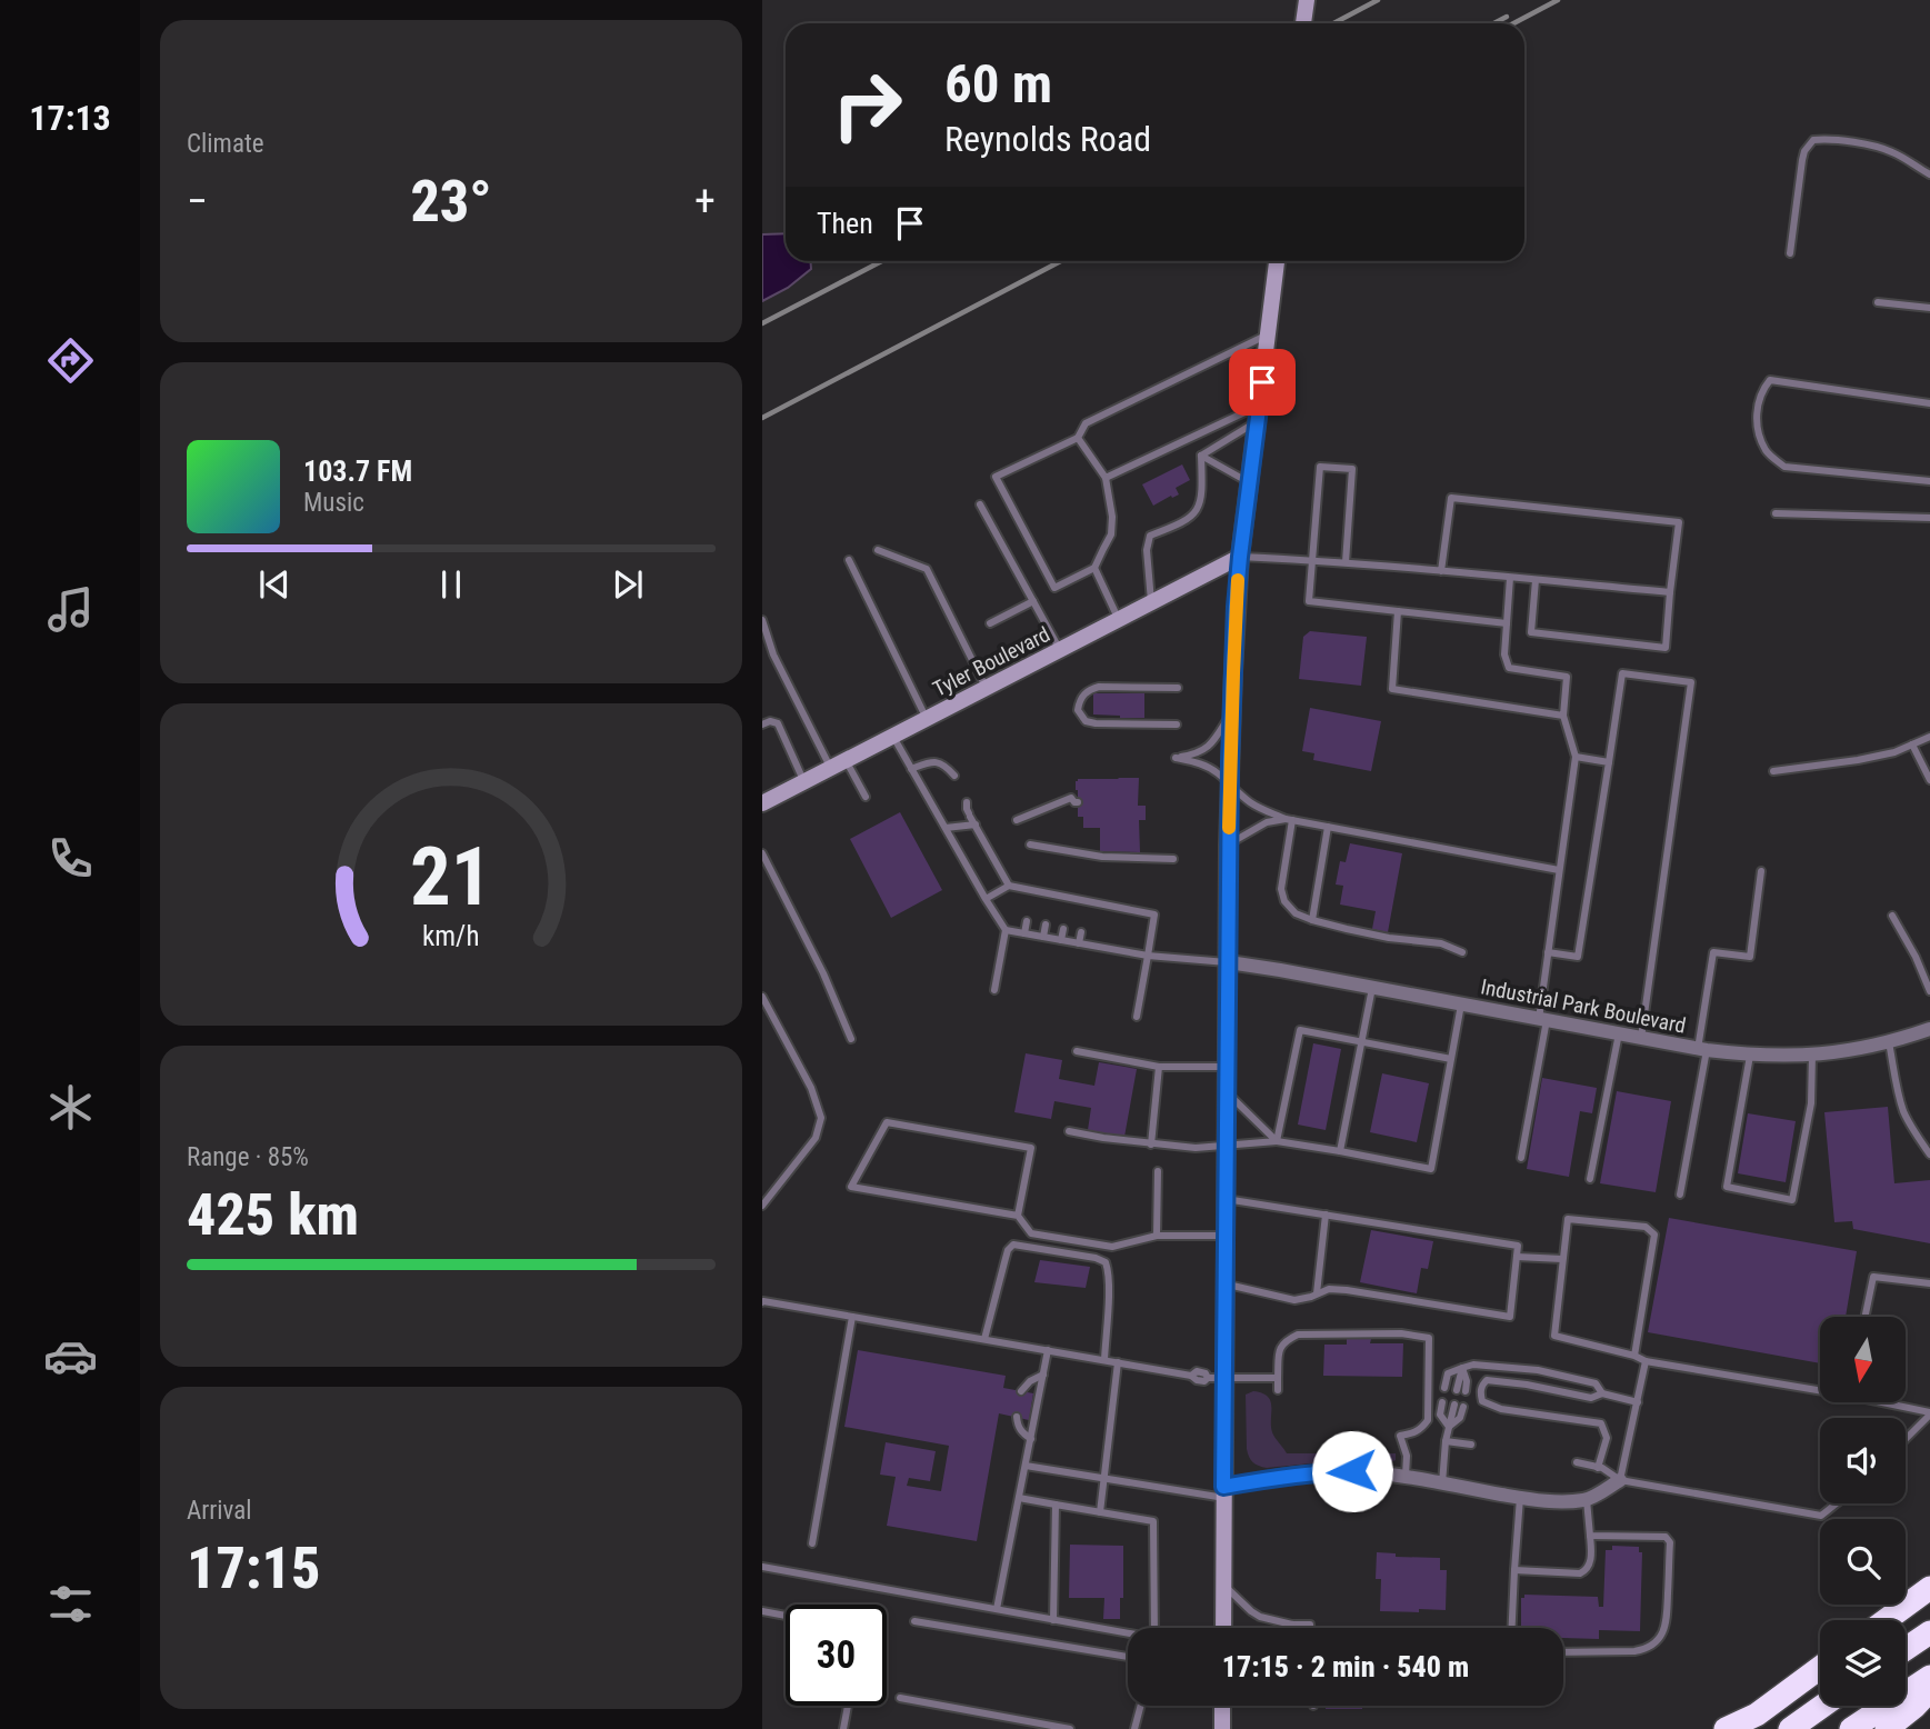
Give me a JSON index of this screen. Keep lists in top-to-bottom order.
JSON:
{
  "streets": {
    "main road": ["Tyler Boulevard"],
    "street": ["Industrial Park Boulevard"]
  },
  "north": "bottom",
  "page": {
    "tabs": "17:13",
    "tile": [
      "Climate",
      ["Range · 85%", "425 km"],
      ["Arrival", "17:15"]
    ],
    "turn": ["60 m", "Reynolds Road"],
    "heat": ["−", "23°", "+"],
    "then": "Then",
    "song": ["103.7 FM", "Music"],
    "limit": "30",
    "trip": "17:15 · 2 min · 540 m",
    "gauge": ["21", "km/h"]
  }
}
